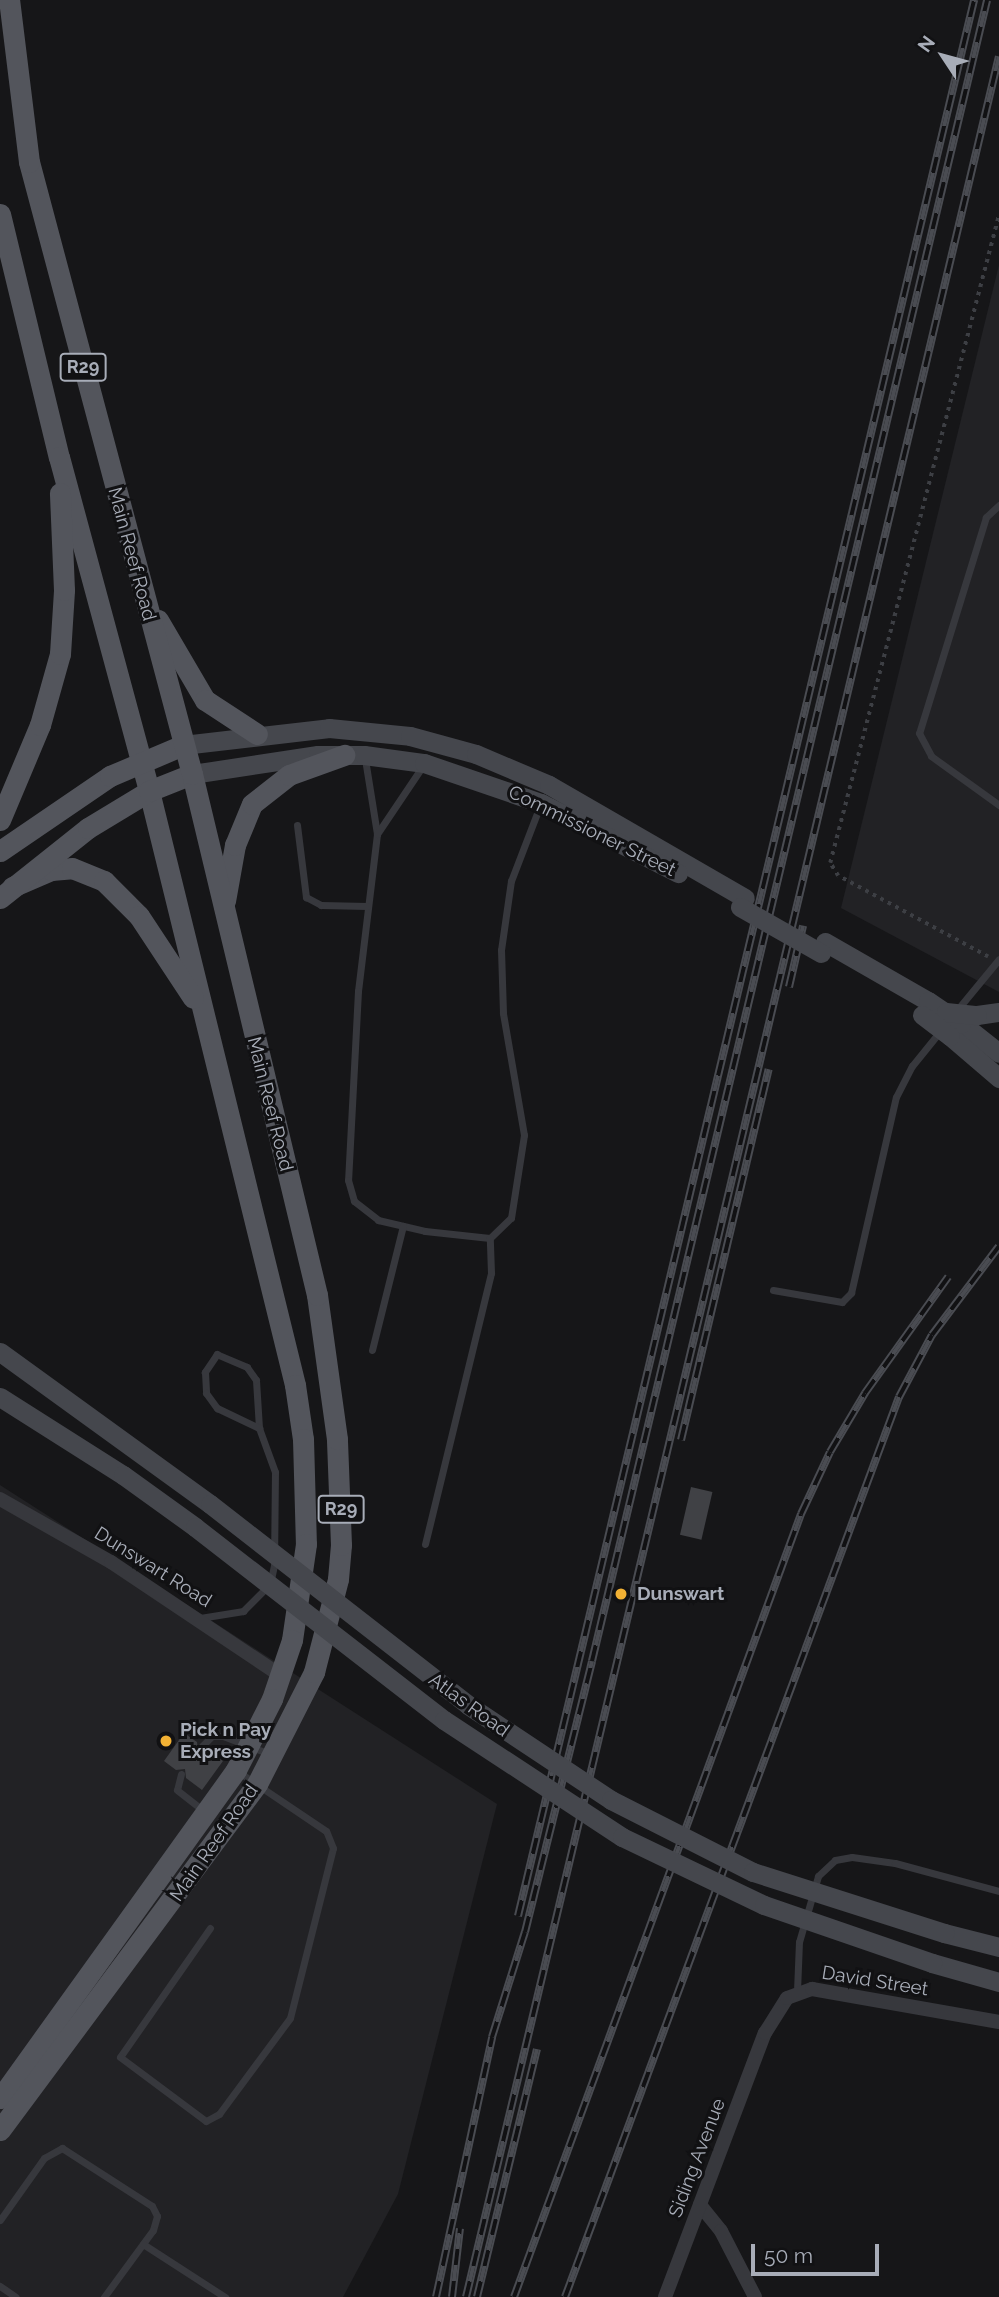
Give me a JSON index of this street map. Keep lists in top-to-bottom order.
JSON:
{
  "streets": {
    "main road": [
      "R29",
      "Main Reef Road",
      "Commissioner Street",
      "Atlas Road"
    ],
    "street": ["Dunswart Road", "David Street", "Siding Avenue"]
  },
  "crossings": [
    ["Main Reef Road", "Commissioner Street"],
    ["Main Reef Road", "Dunswart Road"],
    ["David Street", "Siding Avenue"]
  ],
  "places": ["Dunswart", "Pick n Pay Express"],
  "scale_bar": "50 m",
  "north": "top left"
}
